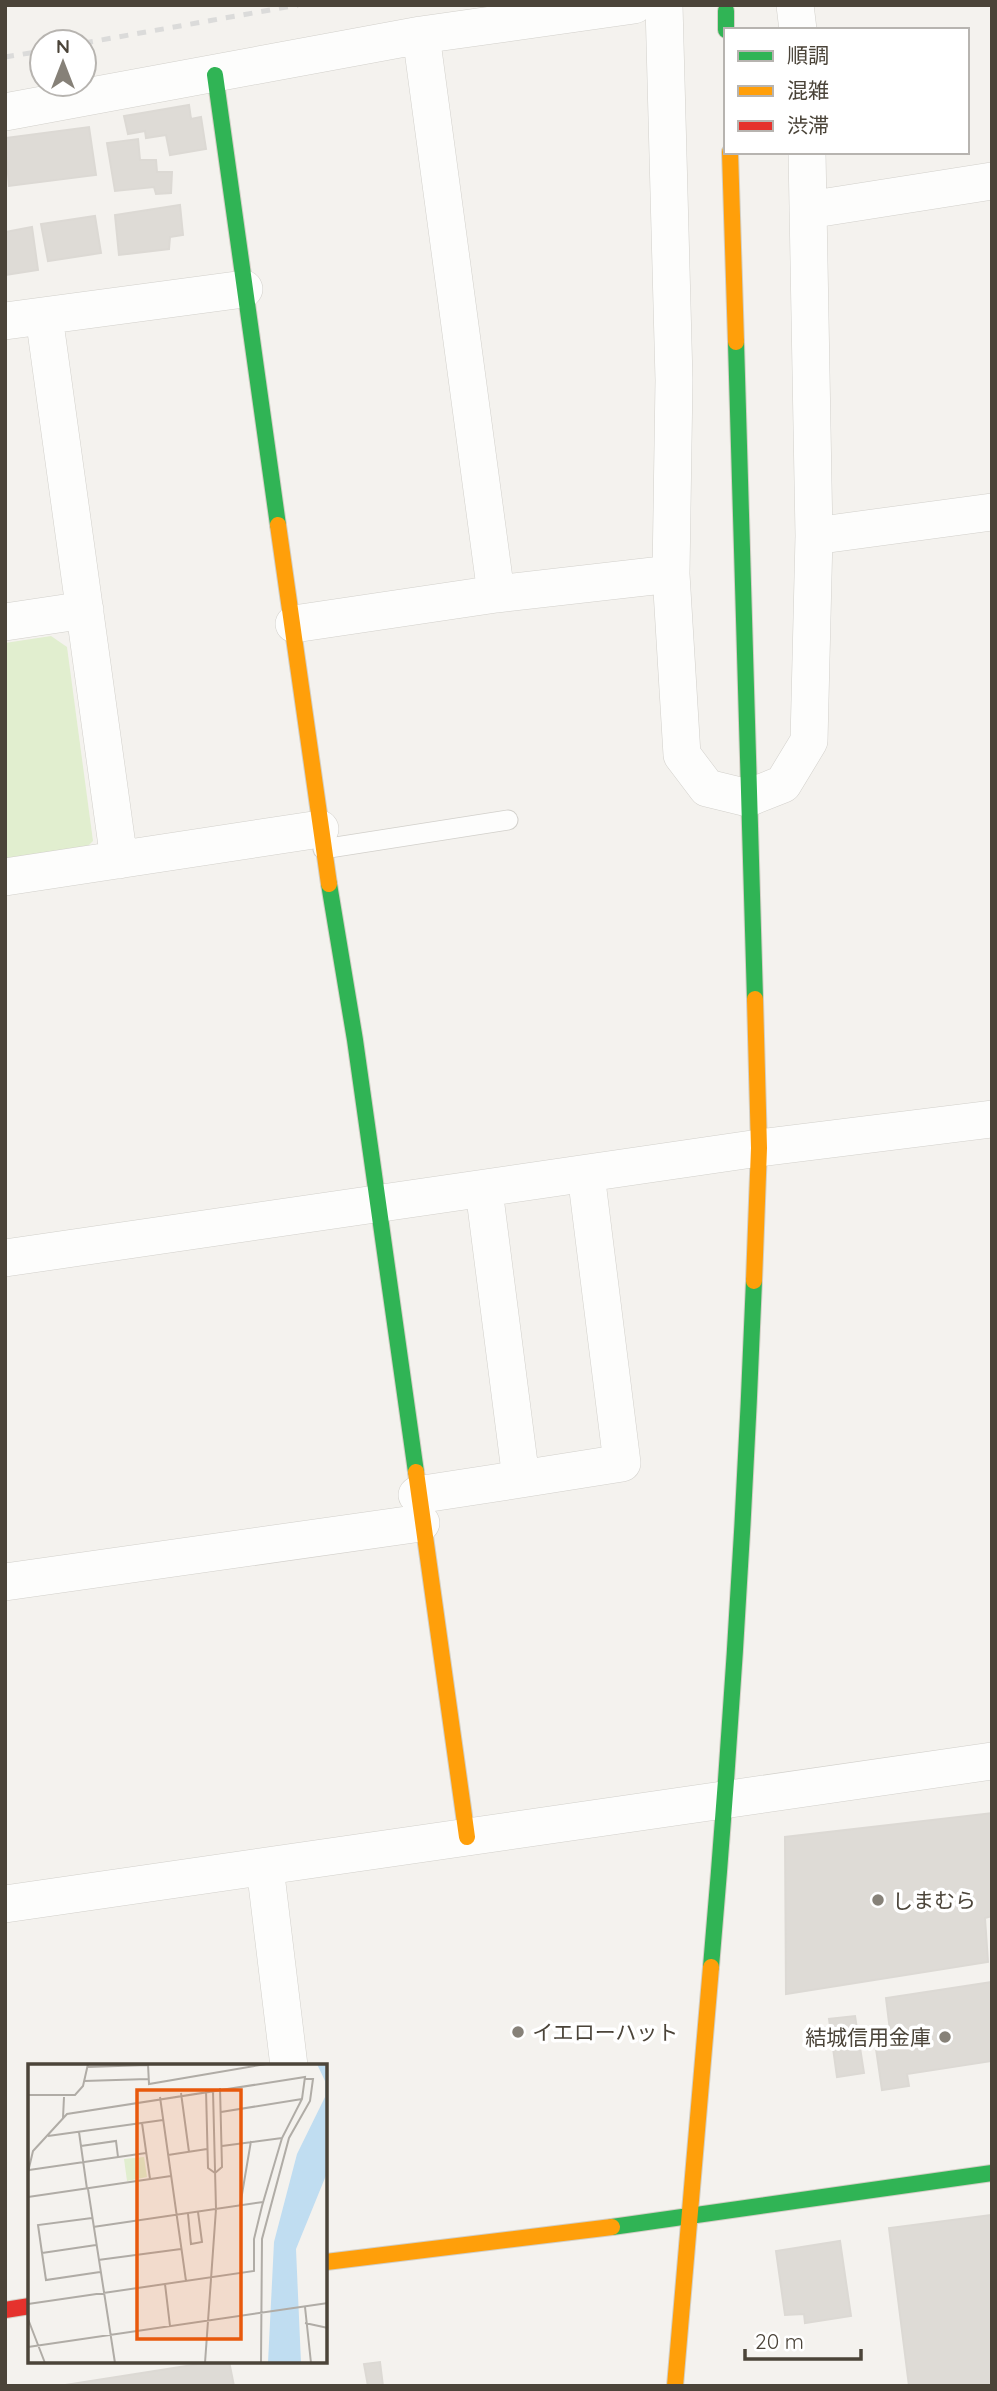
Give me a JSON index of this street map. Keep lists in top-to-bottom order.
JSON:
{
  "places": ["しまむら", "イエローハット", "結城信用金庫"],
  "legend": ["順調", "混雑", "渋滞"],
  "scale_bar": "20 m",
  "north": "top"
}
